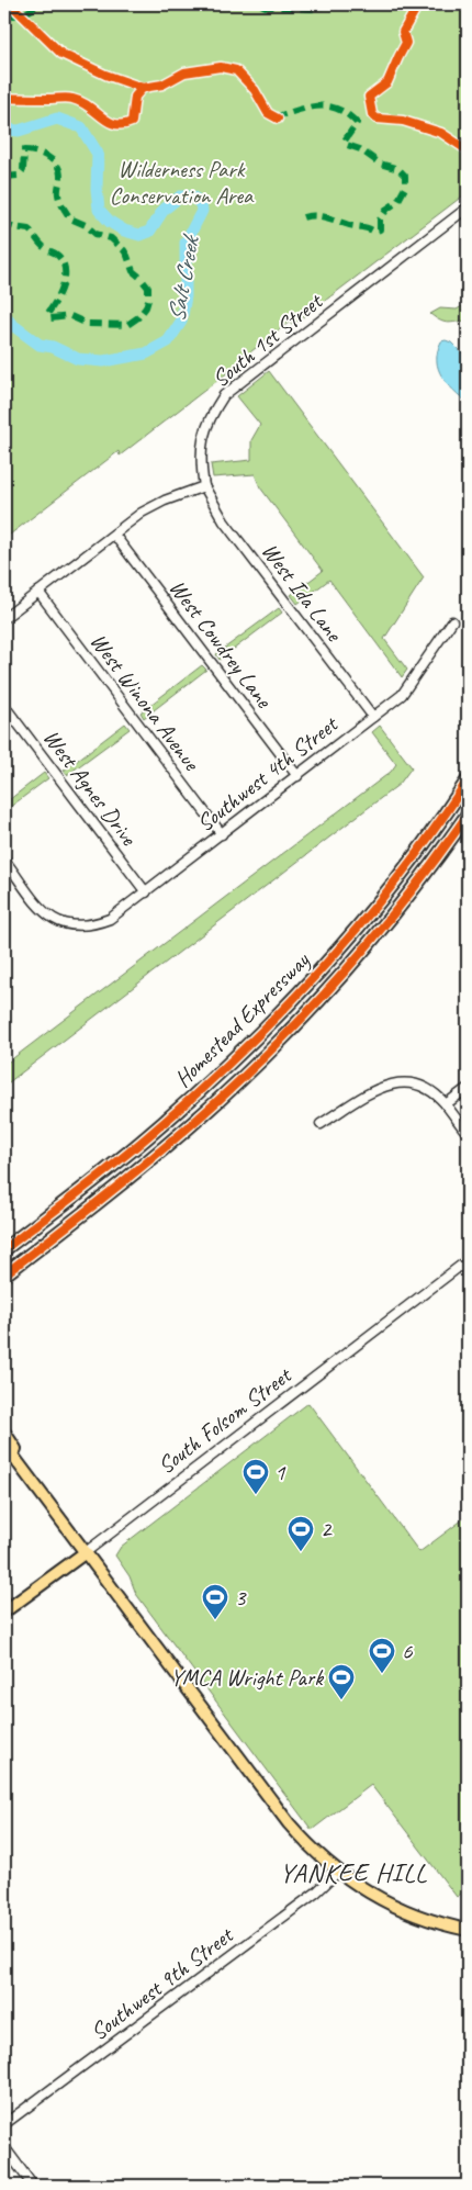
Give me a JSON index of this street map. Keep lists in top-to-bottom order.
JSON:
{
  "streets": {
    "highway": ["Homestead Expressway"],
    "main road": ["South Folsom Street"],
    "street": [
      "South 1st Street",
      "West Ida Lane",
      "West Cowdrey Lane",
      "West Winona Avenue",
      "Southwest 4th Street",
      "West Agnes Drive",
      "Southwest 9th Street"
    ]
  },
  "crossings": [
    ["South 1st Street", "West Ida Lane"],
    ["West Ida Lane", "Southwest 4th Street"],
    ["West Cowdrey Lane", "Southwest 4th Street"],
    ["West Winona Avenue", "Southwest 4th Street"],
    ["Southwest 4th Street", "West Agnes Drive"]
  ],
  "districts": ["YANKEE HILL"],
  "water": ["Salt Creek"],
  "parks": ["Wilderness Park Conservation Area"],
  "places": {
    "sports": [
      "1",
      "2",
      "3",
      "6",
      "YMCA Wright Park"
    ]
  }
}
